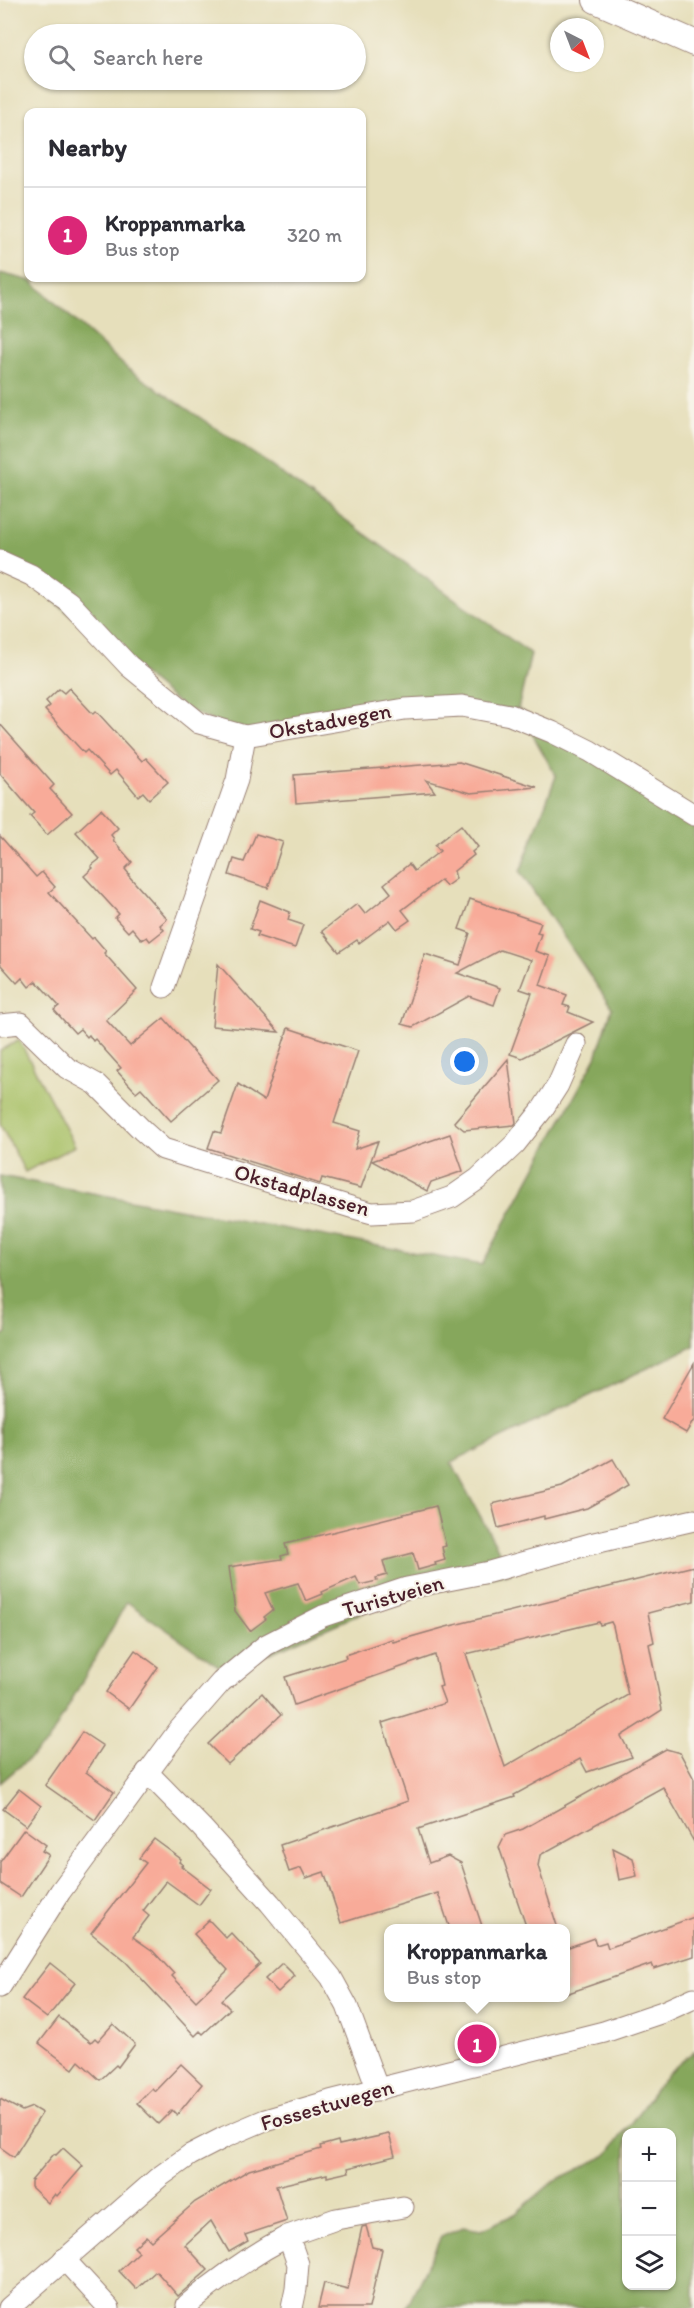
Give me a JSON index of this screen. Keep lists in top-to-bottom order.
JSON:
{
  "streets": {
    "street": [
      "Okstadvegen",
      "Okstadplassen",
      "Turistveien",
      "Fossestuvegen"
    ]
  },
  "north": "bottom right",
  "page": {
    "search": "Search here",
    "heading": "Nearby",
    "list": [
      {
        "mark": "1",
        "name": "Kroppanmarka",
        "note": "Bus stop",
        "value": "320 m"
      }
    ],
    "popup": ["Kroppanmarka", "Bus stop"],
    "pins": "1",
    "map_buttons": ["+", "−"]
  }
}
